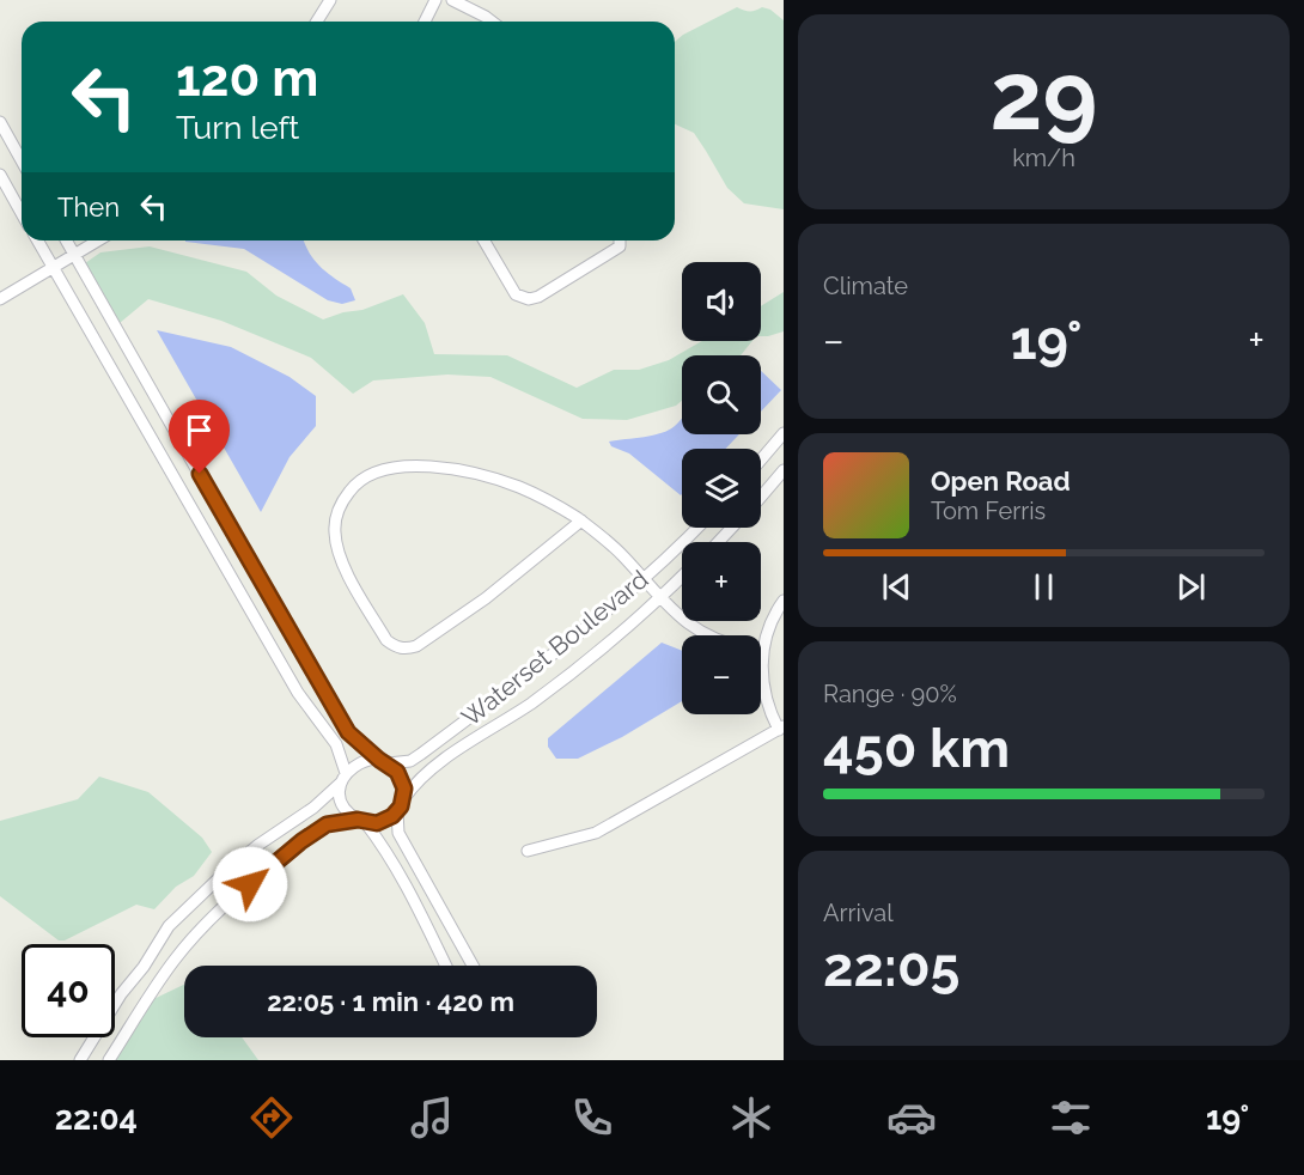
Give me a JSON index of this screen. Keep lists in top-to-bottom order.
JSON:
{
  "streets": {
    "street": ["Waterset Boulevard"]
  },
  "page": {
    "tile": [
      ["29", "km/h"],
      "Climate",
      ["Range · 90%", "450 km"],
      ["Arrival", "22:05"]
    ],
    "turn": ["120 m", "Turn left"],
    "then": "Then",
    "map_buttons": ["+", "−"],
    "heat": ["−", "19°", "+"],
    "song": ["Open Road", "Tom Ferris"],
    "limit": "40",
    "trip": "22:05 · 1 min · 420 m",
    "tabs": ["22:04", "19°"]
  }
}
